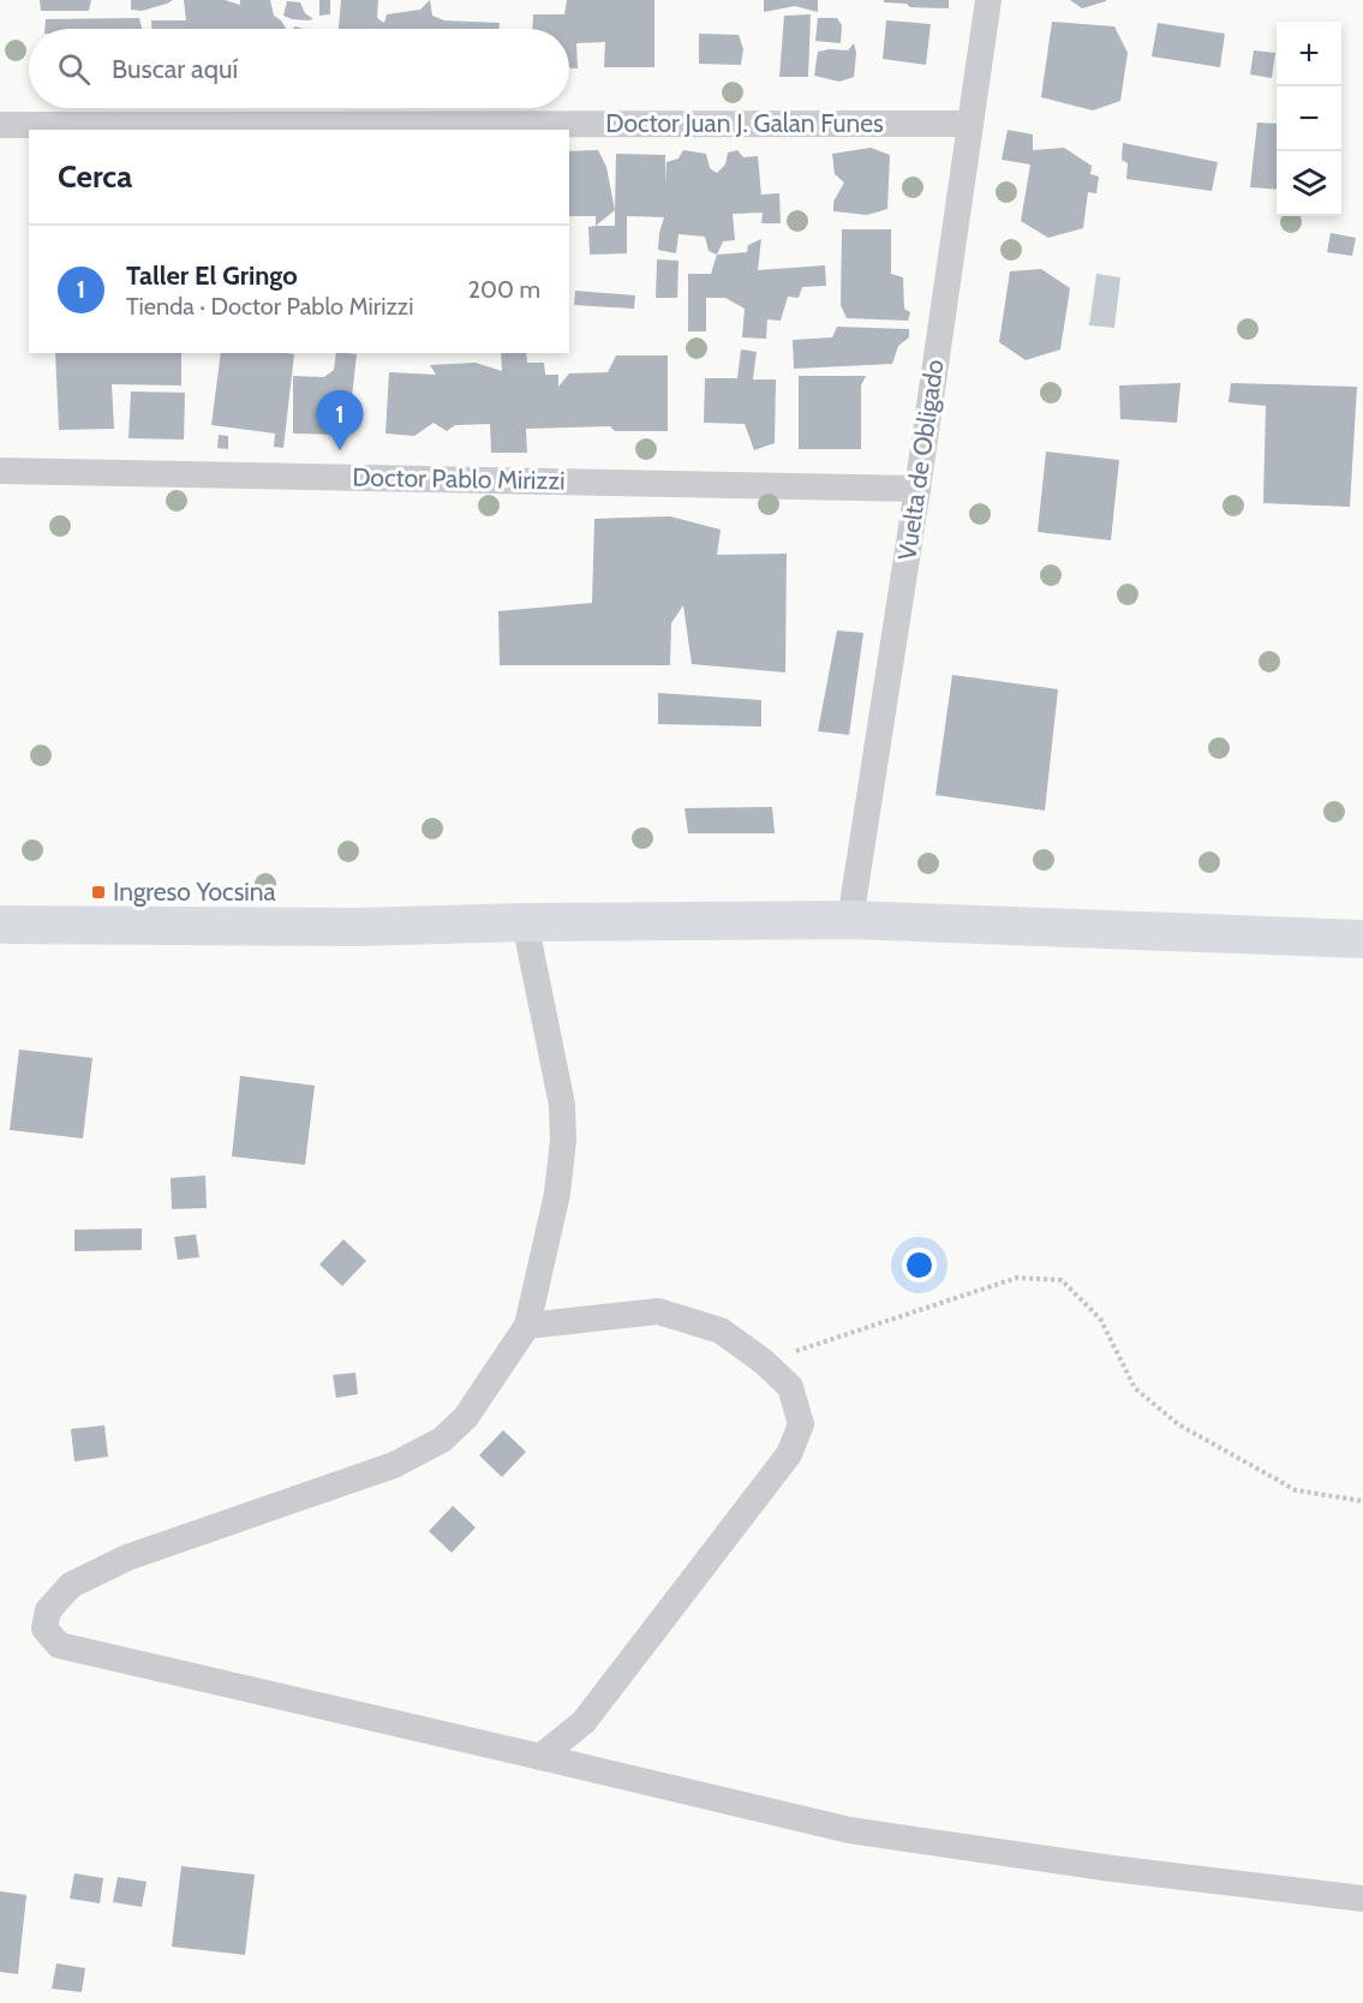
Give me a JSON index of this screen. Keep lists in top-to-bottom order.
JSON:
{
  "streets": {
    "street": ["Doctor Juan J. Galan Funes", "Vuelta de Obligado", "Doctor Pablo Mirizzi"]
  },
  "crossings": [
    ["Doctor Juan J. Galan Funes", "Vuelta de Obligado"],
    ["Vuelta de Obligado", "Doctor Pablo Mirizzi"]
  ],
  "places": {
    "transit": ["Ingreso Yocsina"]
  },
  "page": {
    "map_buttons": ["+", "−"],
    "search": "Buscar aquí",
    "heading": "Cerca",
    "list": [
      {
        "mark": "1",
        "name": "Taller El Gringo",
        "note": "Tienda · Doctor Pablo Mirizzi",
        "value": "200 m"
      }
    ],
    "pins": "1"
  }
}
